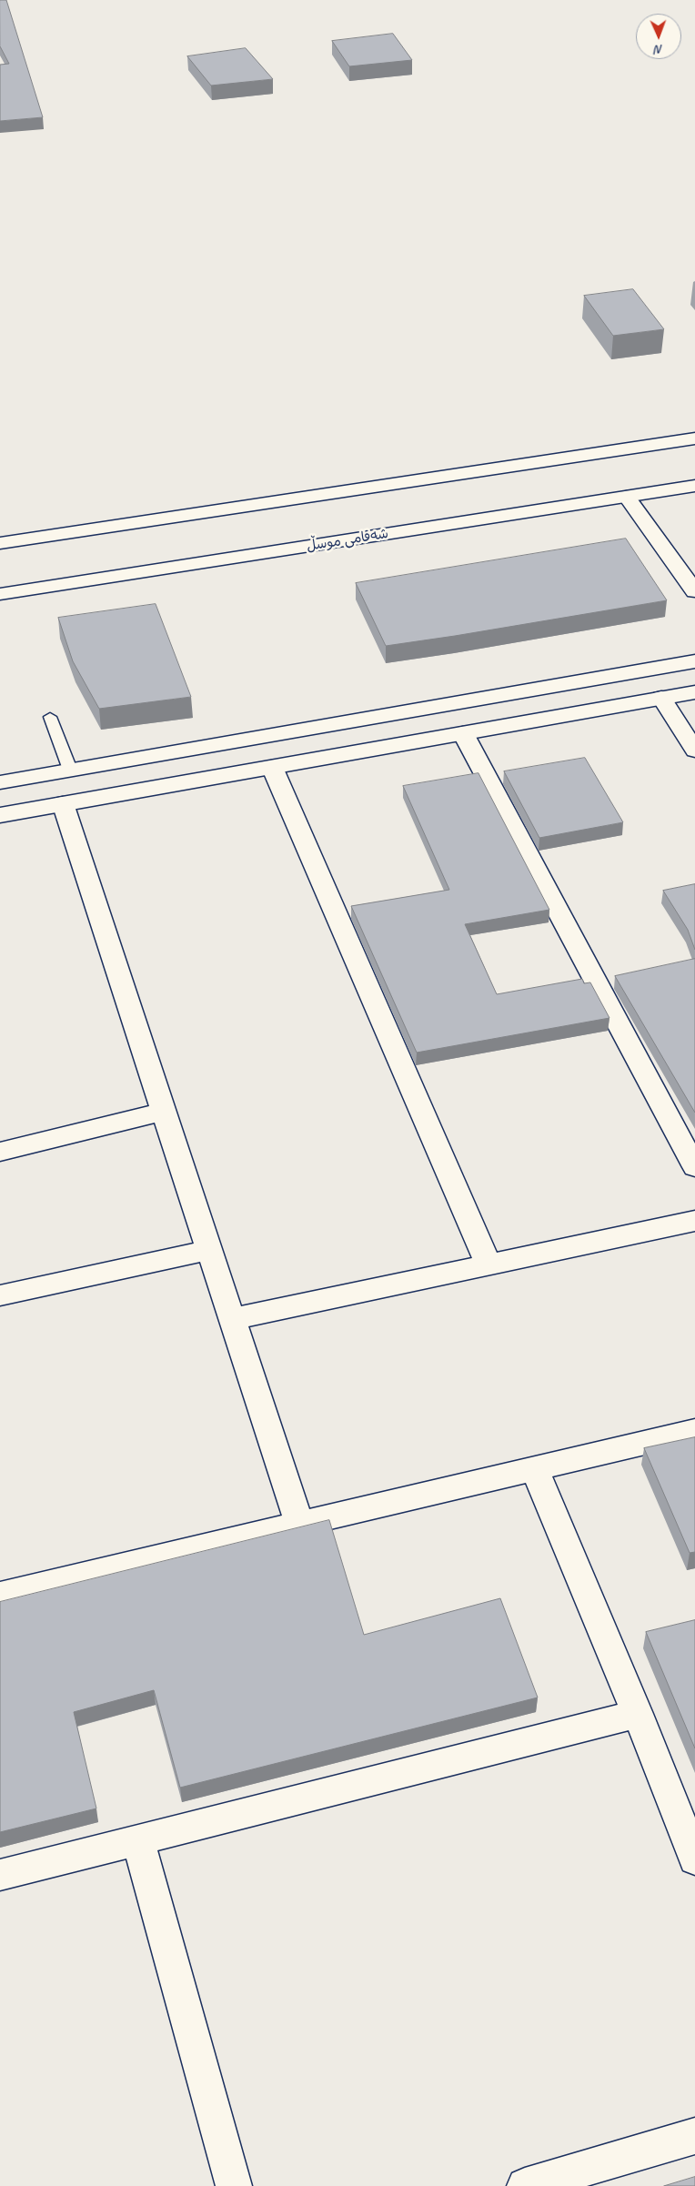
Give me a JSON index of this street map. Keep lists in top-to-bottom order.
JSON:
{
  "streets": {
    "main road": ["شەقامی موسڵ"]
  },
  "north": "bottom"
}
